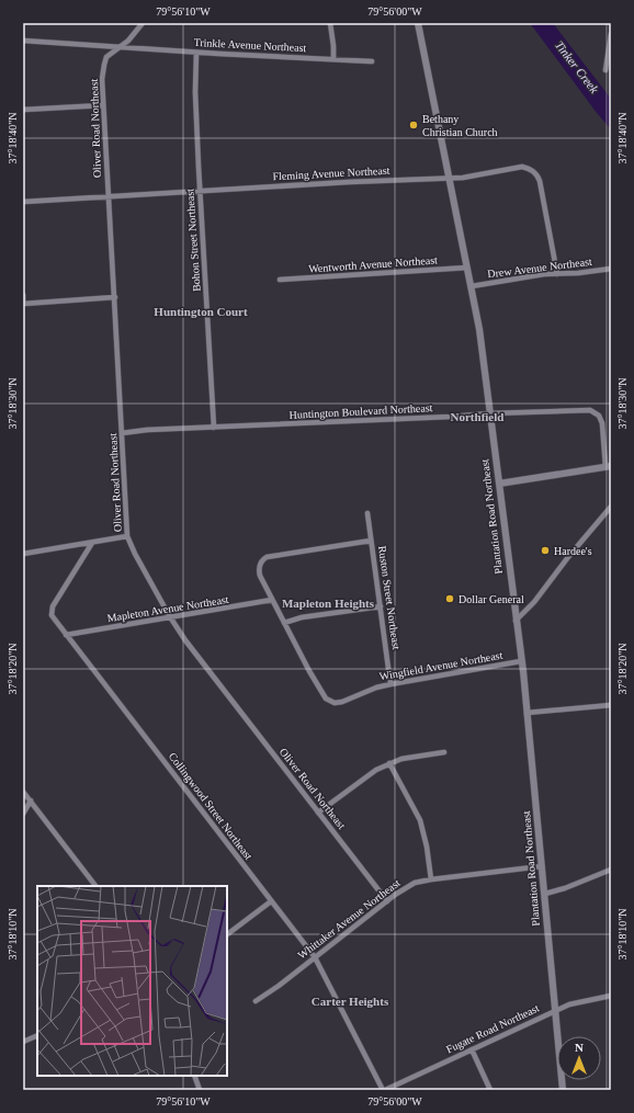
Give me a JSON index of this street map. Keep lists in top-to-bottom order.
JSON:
{
  "streets": {
    "main road": ["Plantation Road Northeast"],
    "street": [
      "Trinkle Avenue Northeast",
      "Oliver Road Northeast",
      "Fleming Avenue Northeast",
      "Bohon Street Northeast",
      "Wentworth Avenue Northeast",
      "Drew Avenue Northeast",
      "Huntington Boulevard Northeast",
      "Ruston Street Northeast",
      "Mapleton Avenue Northeast",
      "Wingfield Avenue Northeast",
      "Collingwood Street Northeast",
      "Whittaker Avenue Northeast",
      "Fugate Road Northeast"
    ]
  },
  "crossings": [
    ["Trinkle Avenue Northeast", "Oliver Road Northeast"],
    ["Trinkle Avenue Northeast", "Bohon Street Northeast"],
    ["Oliver Road Northeast", "Fleming Avenue Northeast"],
    ["Oliver Road Northeast", "Huntington Boulevard Northeast"],
    ["Oliver Road Northeast", "Mapleton Avenue Northeast"],
    ["Oliver Road Northeast", "Whittaker Avenue Northeast"],
    ["Fleming Avenue Northeast", "Bohon Street Northeast"],
    ["Fleming Avenue Northeast", "Drew Avenue Northeast"],
    ["Fleming Avenue Northeast", "Plantation Road Northeast"],
    ["Bohon Street Northeast", "Huntington Boulevard Northeast"],
    ["Wentworth Avenue Northeast", "Plantation Road Northeast"],
    ["Drew Avenue Northeast", "Plantation Road Northeast"],
    ["Huntington Boulevard Northeast", "Plantation Road Northeast"],
    ["Plantation Road Northeast", "Wingfield Avenue Northeast"],
    ["Plantation Road Northeast", "Whittaker Avenue Northeast"],
    ["Plantation Road Northeast", "Fugate Road Northeast"],
    ["Ruston Street Northeast", "Wingfield Avenue Northeast"],
    ["Mapleton Avenue Northeast", "Collingwood Street Northeast"],
    ["Collingwood Street Northeast", "Whittaker Avenue Northeast"],
    ["Collingwood Street Northeast", "Fugate Road Northeast"]
  ],
  "districts": [
    "Huntington Court",
    "Northfield",
    "Mapleton Heights",
    "Carter Heights"
  ],
  "water": ["Tinker Creek"],
  "places": ["Bethany Christian Church", "Hardee's", "Dollar General"],
  "north": "top",
  "coordinates": [
    "79°56'10\"W",
    "79°56'00\"W",
    "37°18'40\"N",
    "37°18'30\"N",
    "37°18'20\"N",
    "37°18'10\"N"
  ]
}
